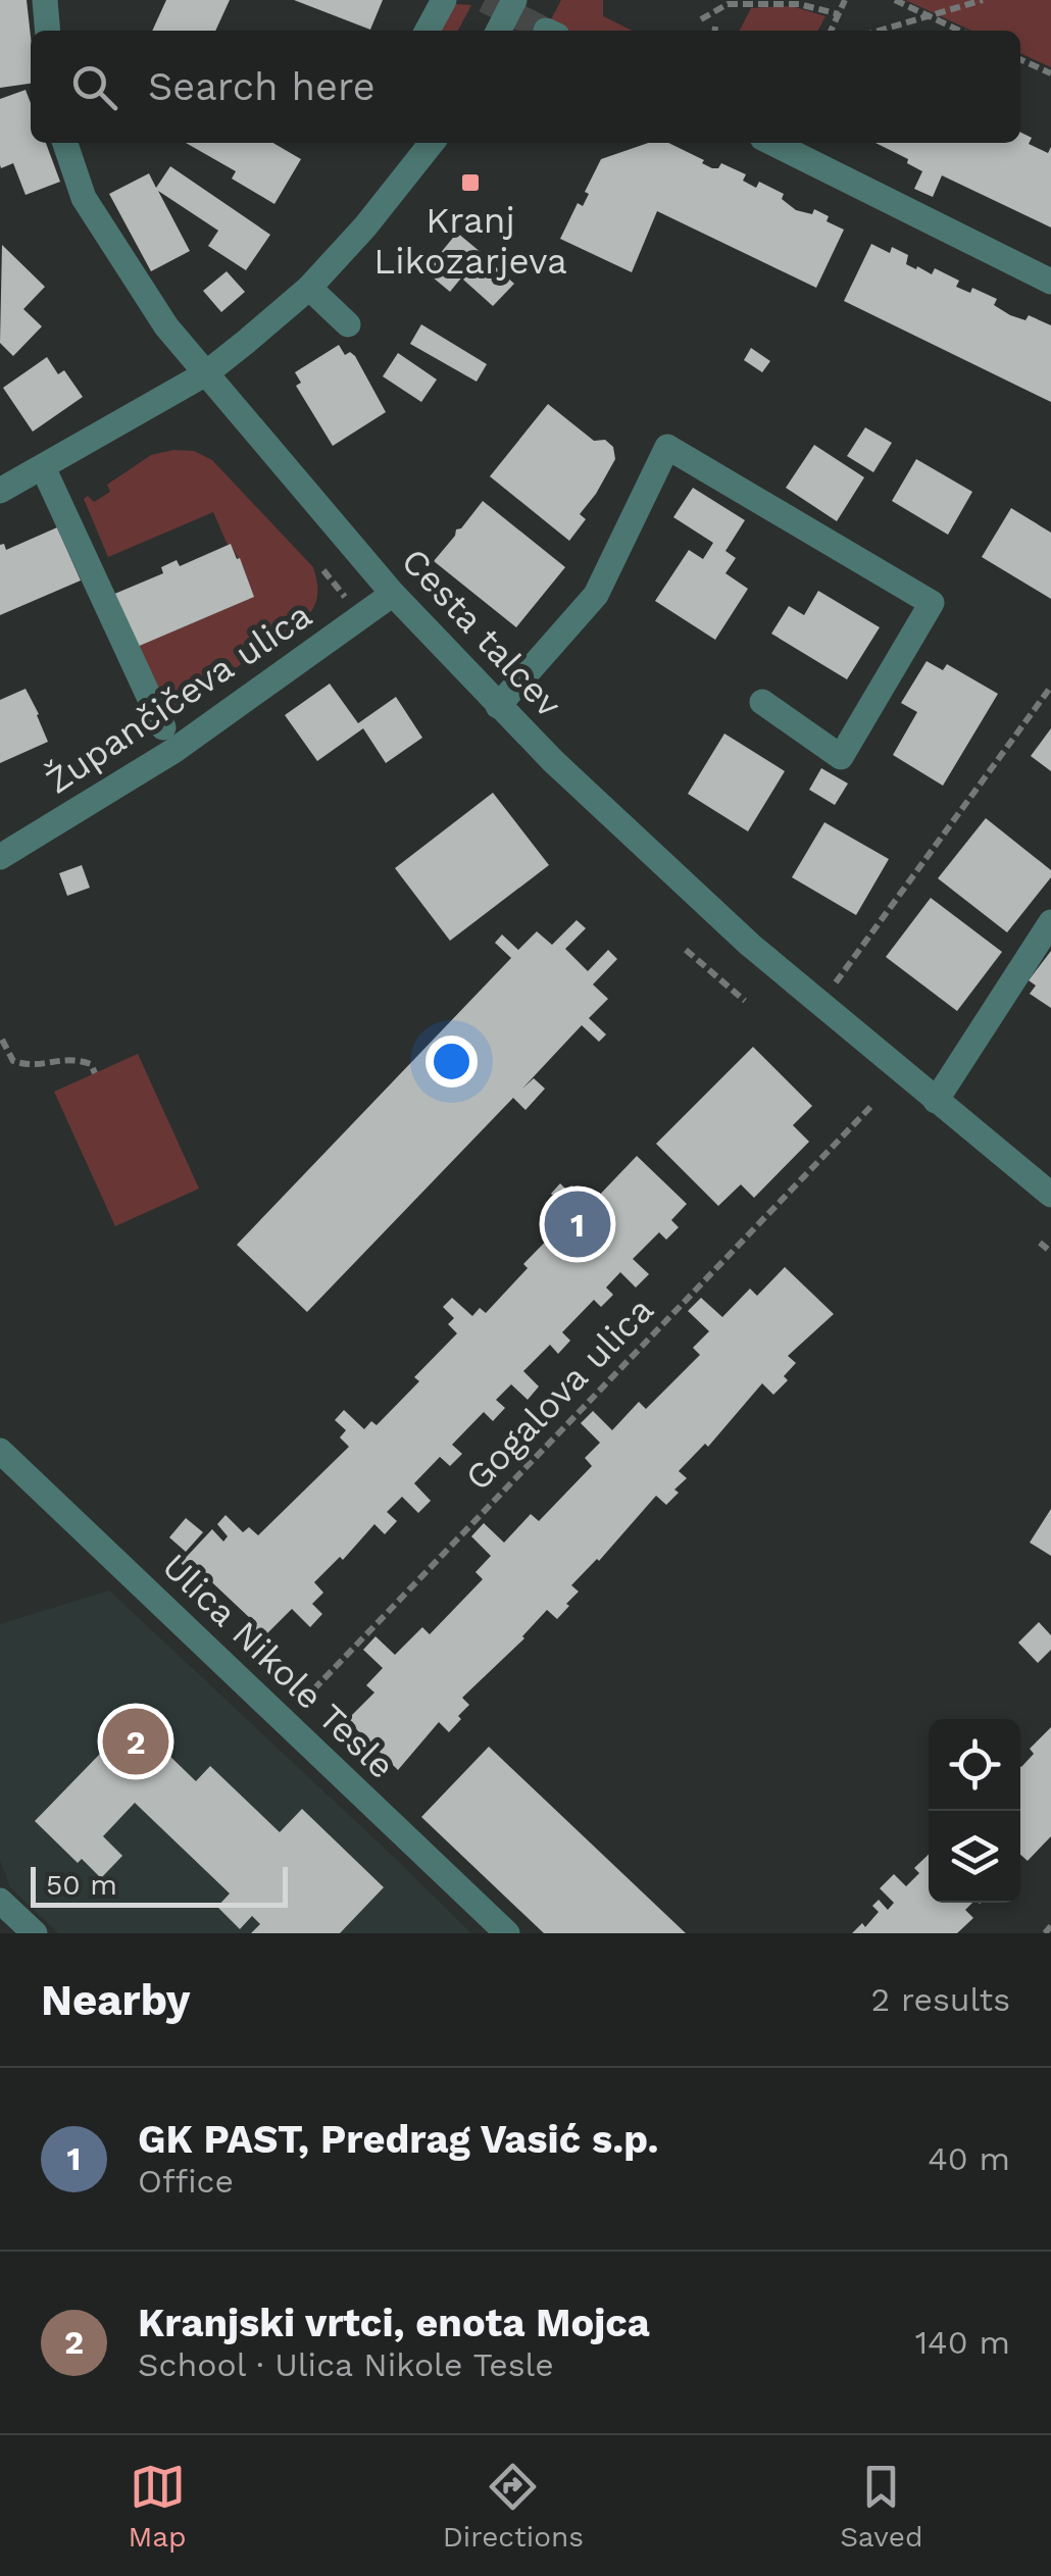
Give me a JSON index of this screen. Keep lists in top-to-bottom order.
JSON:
{
  "streets": {
    "street": ["Cesta talcev", "Župančičeva ulica", "Ulica Nikole Tesle"],
    "path": ["Gogalova ulica"]
  },
  "crossings": [
    ["Cesta talcev", "Župančičeva ulica"],
    ["Gogalova ulica", "Ulica Nikole Tesle"]
  ],
  "places": {
    "transit": ["Kranj Likozarjeva"]
  },
  "scale_bar": "50 m",
  "page": {
    "search": "Search here",
    "pins": ["1", "2"],
    "scale": "50 m",
    "heading": ["Nearby", "2 results"],
    "list": [
      {
        "mark": "1",
        "name": "GK PAST, Predrag Vasić s.p.",
        "note": "Office",
        "value": "40 m"
      },
      {
        "mark": "2",
        "name": "Kranjski vrtci, enota Mojca",
        "note": "School · Ulica Nikole Tesle",
        "value": "140 m"
      }
    ],
    "nav": ["Map", "Directions", "Saved"]
  }
}
